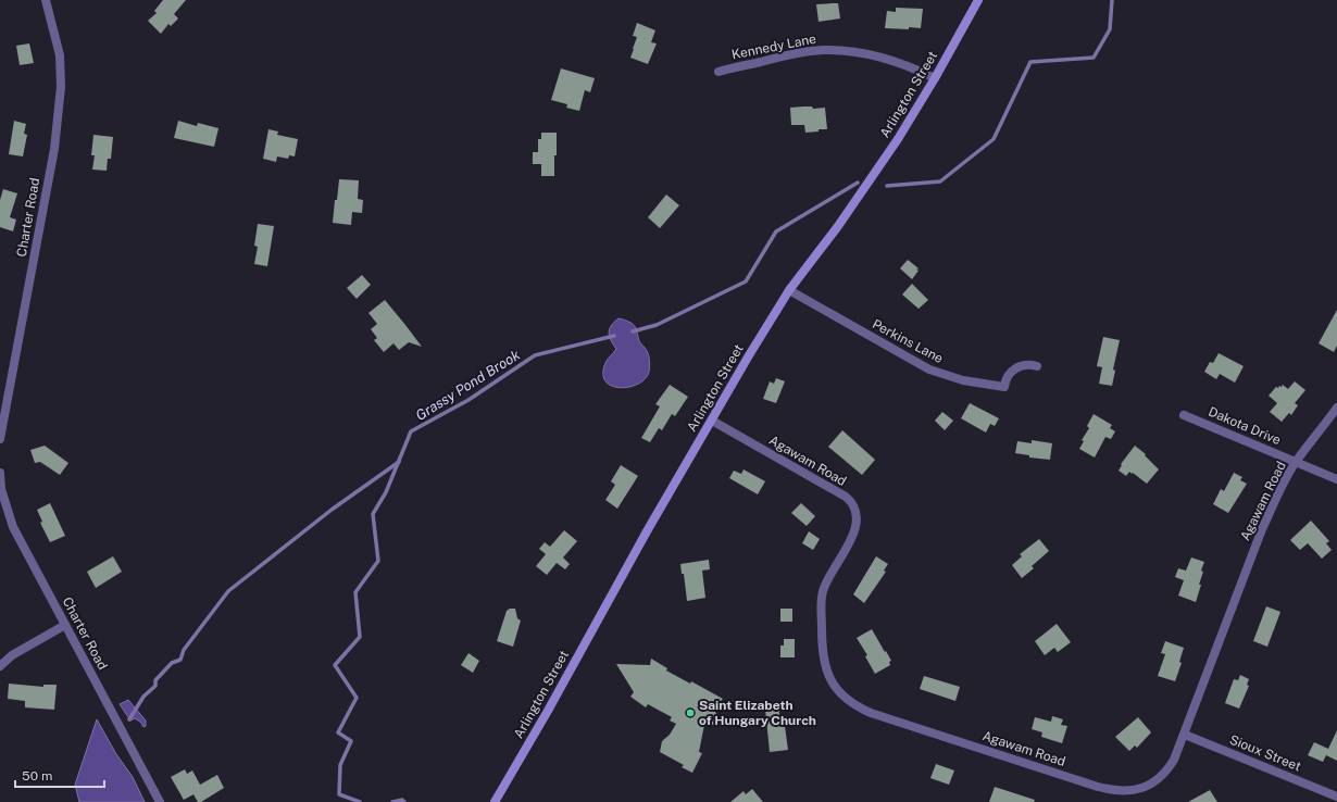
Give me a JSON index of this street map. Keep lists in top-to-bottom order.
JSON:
{
  "streets": {
    "street": [
      "Kennedy Lane",
      "Arlington Street",
      "Charter Road",
      "Perkins Lane",
      "Dakota Drive",
      "Agawam Road",
      "Sioux Street"
    ]
  },
  "crossings": [
    ["Kennedy Lane", "Arlington Street"],
    ["Arlington Street", "Perkins Lane"],
    ["Arlington Street", "Agawam Road"],
    ["Dakota Drive", "Agawam Road"],
    ["Agawam Road", "Sioux Street"]
  ],
  "water": ["Grassy Pond Brook"],
  "places": ["Saint Elizabeth of Hungary Church"],
  "scale_bar": "50 m"
}
